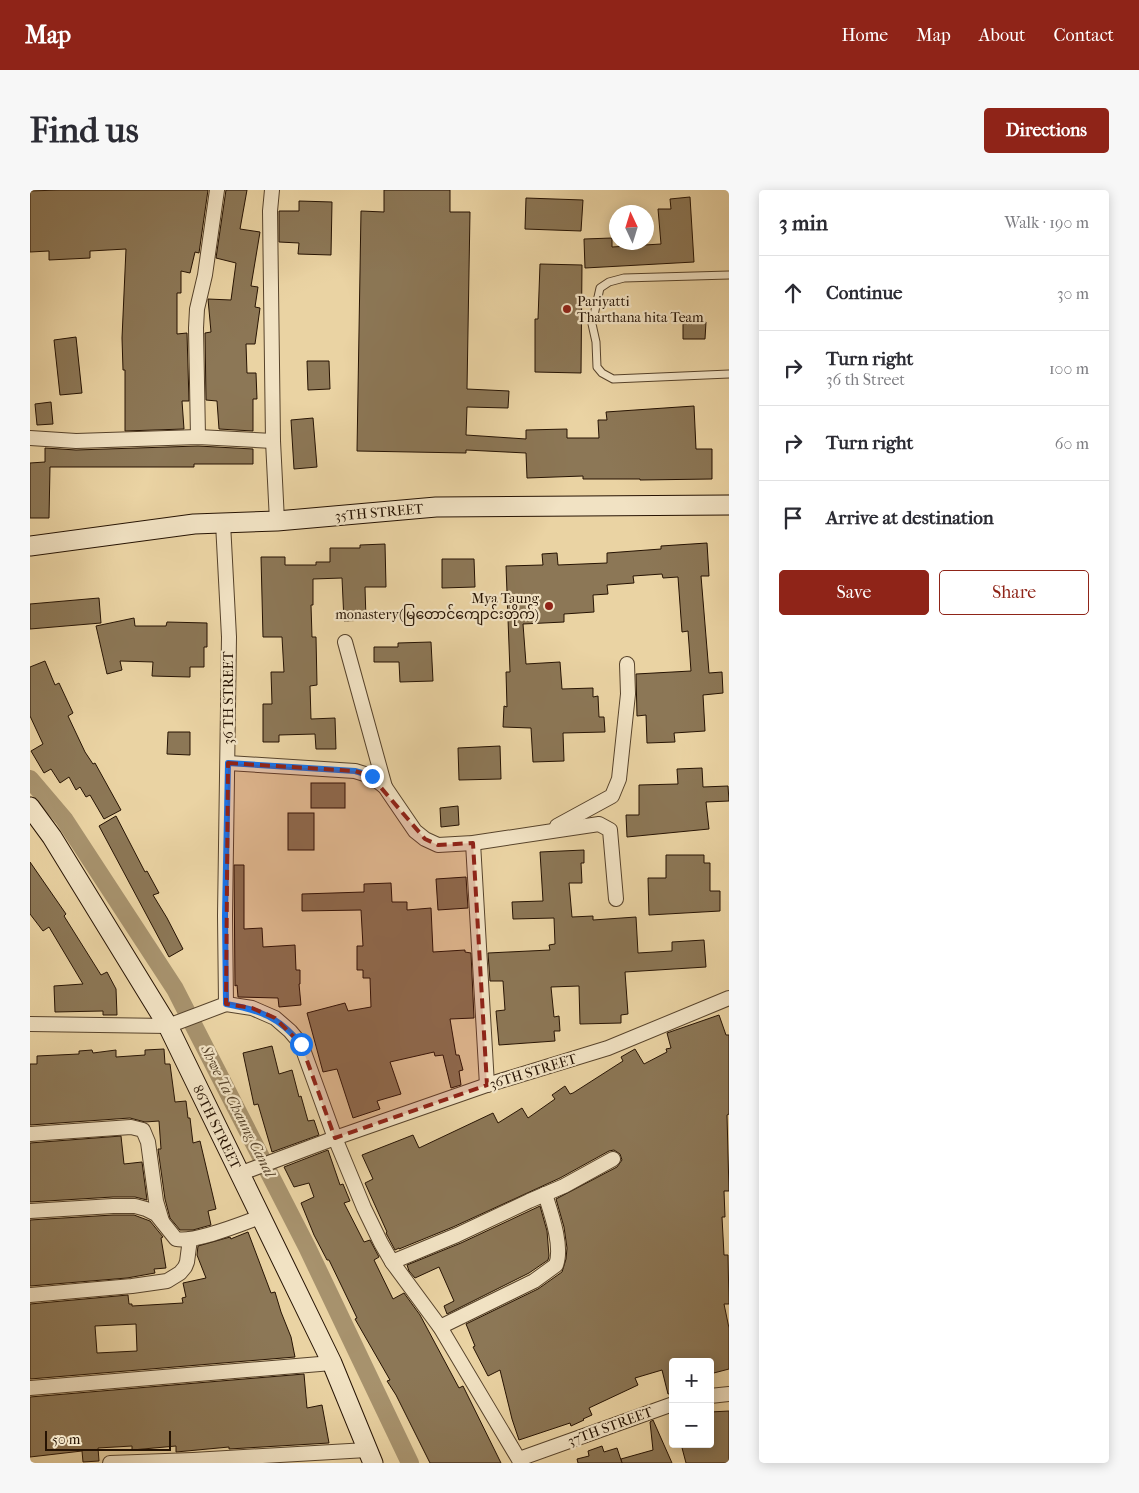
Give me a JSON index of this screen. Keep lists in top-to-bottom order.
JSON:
{
  "streets": {
    "main road": ["35TH STREET", "86TH STREET"],
    "street": ["36 TH STREET", "36TH STREET", "37TH STREET"]
  },
  "crossings": [
    ["35TH STREET", "36 TH STREET"],
    ["36TH STREET", "86TH STREET"]
  ],
  "water": ["Shwe Ta Chaung Canal"],
  "places": ["Pariyatti Tharthana hita Team", "Mya Taung monastery(မြတောင်ကျောင်းတိုက်)"],
  "scale_bar": "50 m",
  "north": "top",
  "page": {
    "header": "Map",
    "nav": [
      "Home",
      "Map",
      "About",
      "Contact"
    ],
    "buttons": [
      "Directions",
      ["Save", "Share"]
    ],
    "title": "Find us",
    "heading": ["3 min", "Walk · 190 m"],
    "list": [
      ["Continue", "30 m"],
      ["Turn right", "36 th Street", "100 m"],
      ["Turn right", "60 m"],
      "Arrive at destination"
    ],
    "map_buttons": ["+", "−"],
    "scale": "50 m"
  }
}
